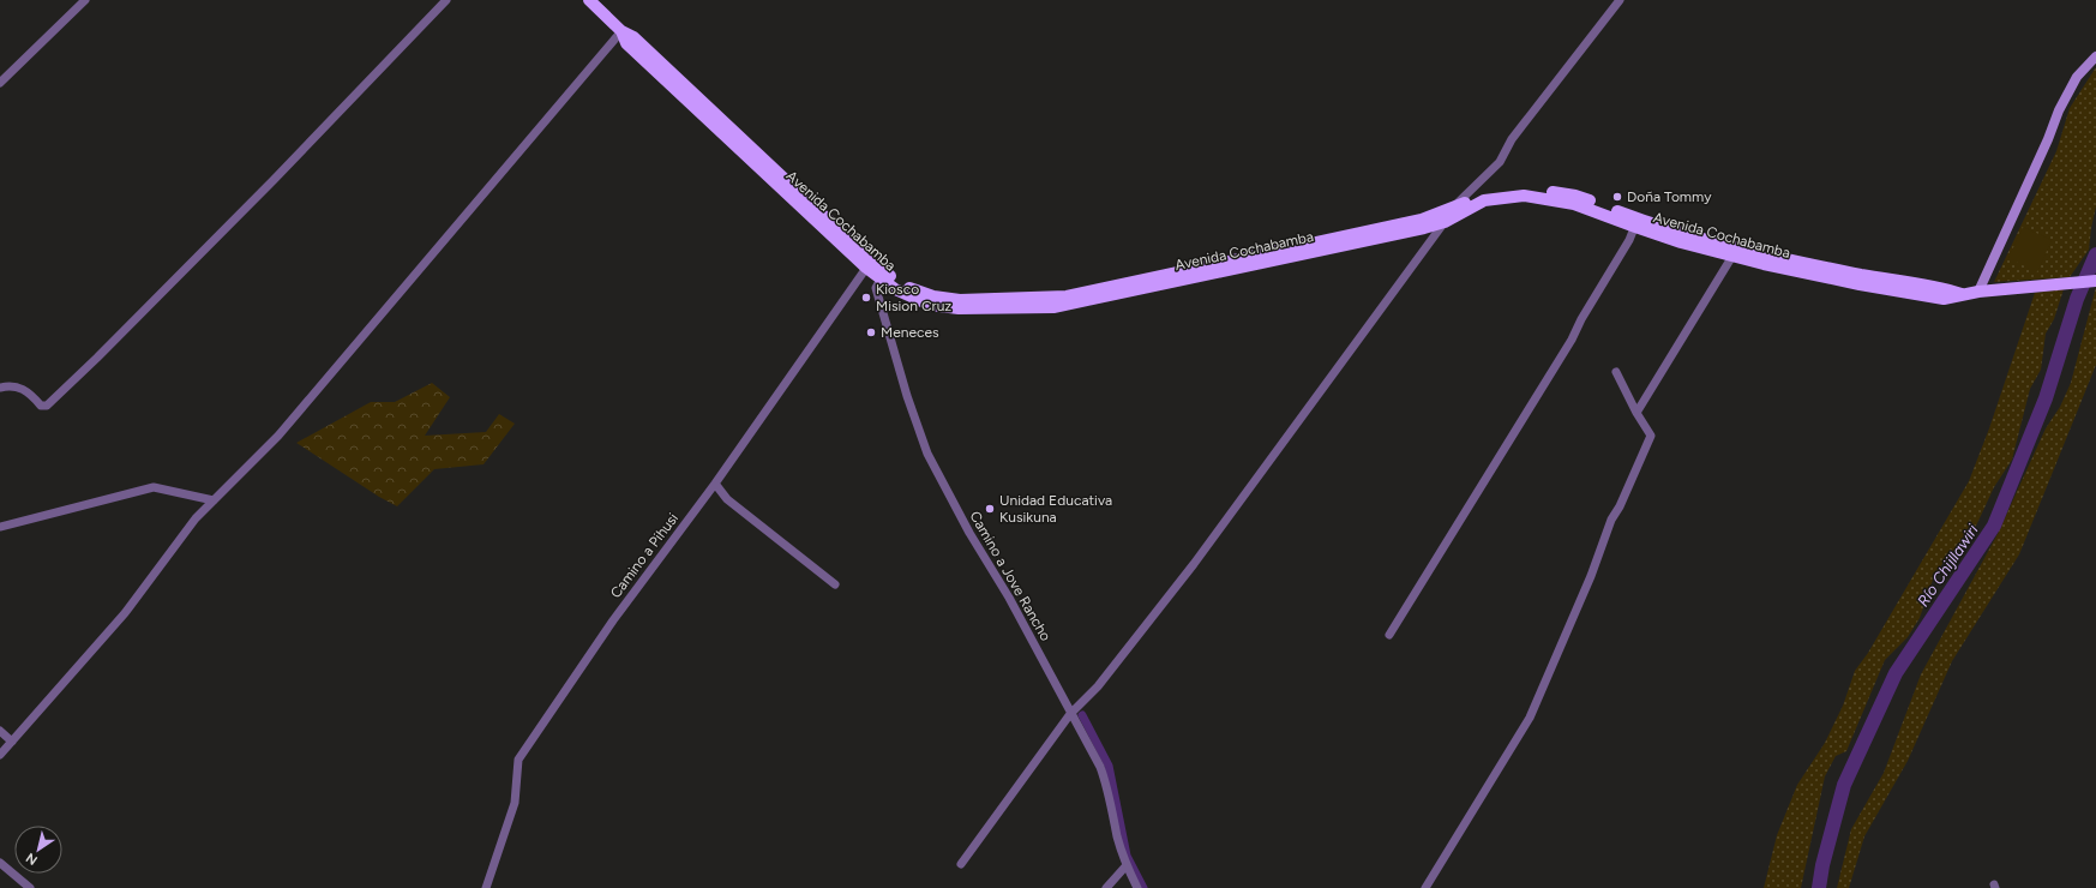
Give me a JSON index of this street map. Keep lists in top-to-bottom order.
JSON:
{
  "streets": {
    "main road": ["Avenida Cochabamba"],
    "street": ["Camino a Pihusi", "Camino a Jove Rancho"]
  },
  "crossings": [
    ["Avenida Cochabamba", "Camino a Pihusi"],
    ["Avenida Cochabamba", "Camino a Jove Rancho"]
  ],
  "water": ["Río Chijllawiri"],
  "places": [
    "Doña Tommy",
    "Kiosco Mision Cruz",
    "Meneces",
    "Unidad Educativa Kusikuna"
  ],
  "north": "bottom left"
}
